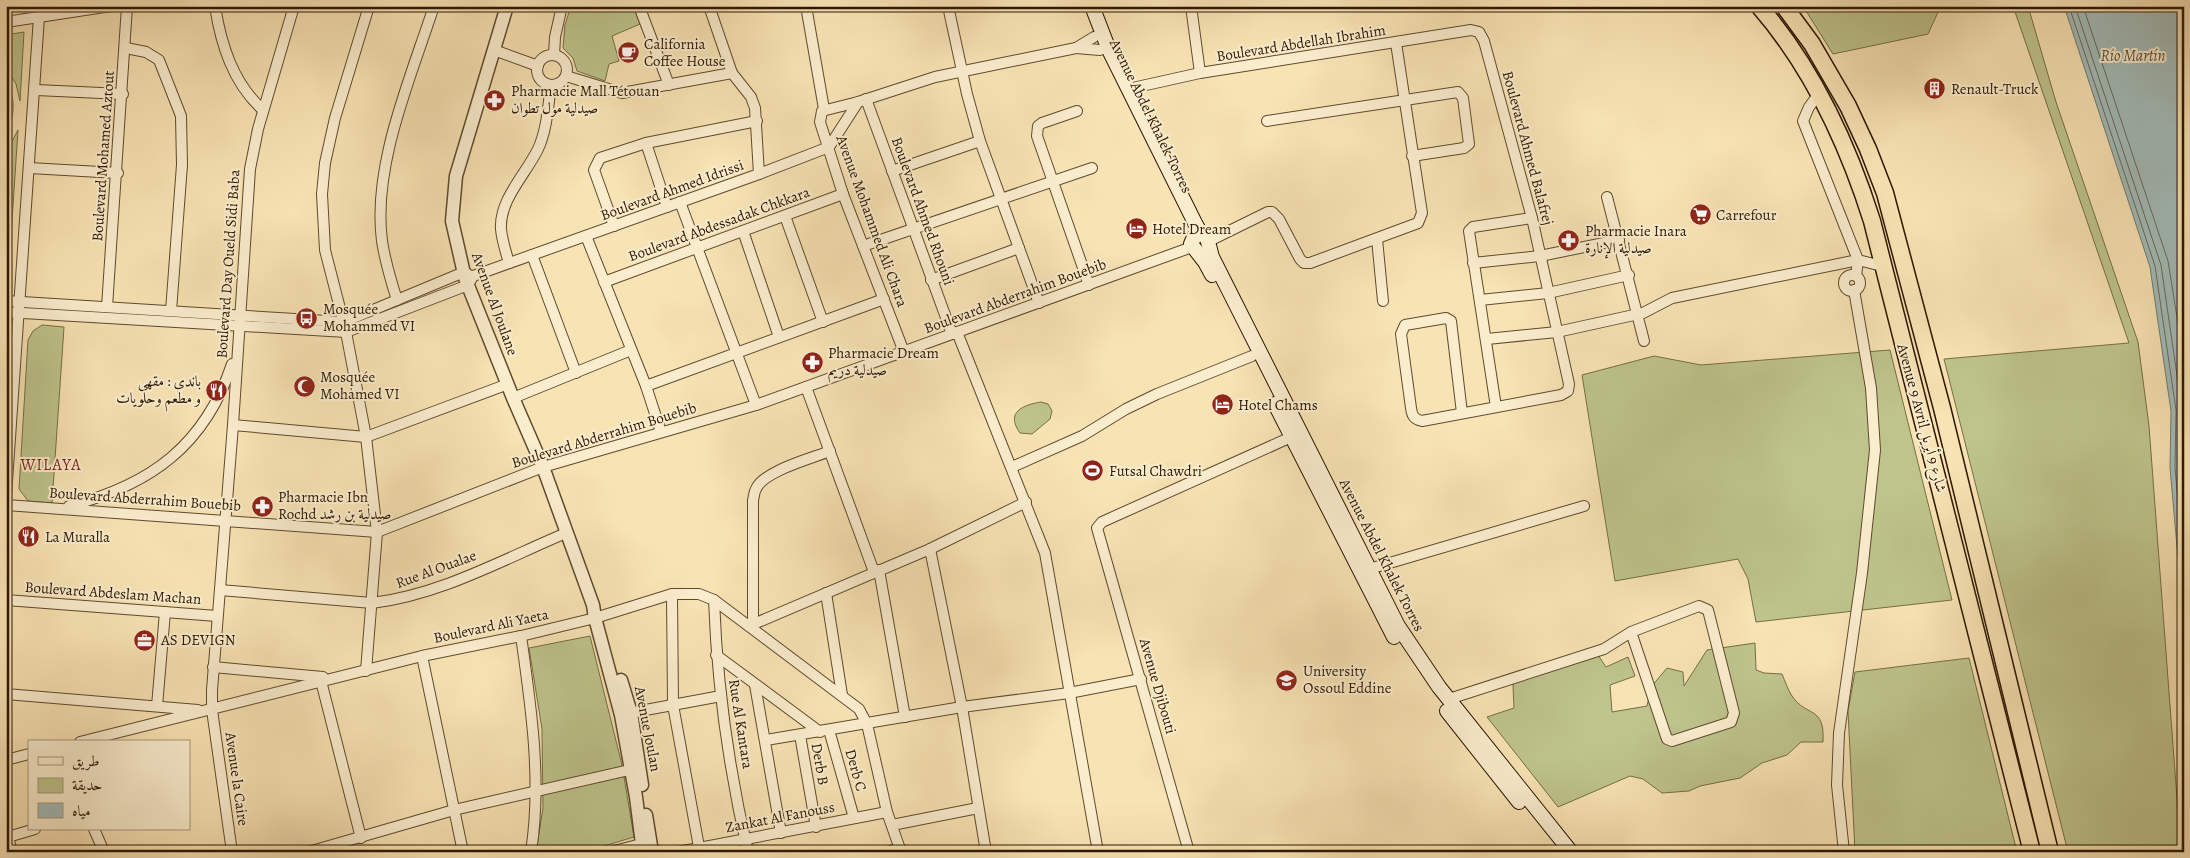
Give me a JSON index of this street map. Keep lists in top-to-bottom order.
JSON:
{
  "streets": {
    "highway": ["Avenue 9 Avril شارع 9 أبريل"],
    "main road": ["Avenue Abdel Khalek Torres"],
    "street": [
      "Boulevard Abdellah Ibrahim",
      "Boulevard Ahmed Balafrej",
      "Boulevard Mohamed Aztout",
      "Boulevard Ahmed Idrissi",
      "Boulevard Ahmed Rhouni",
      "Avenue Mohammed Ali Chara",
      "Boulevard Abdessadak Chkkara",
      "Boulevard Day Oueld Sidi Baba",
      "Boulevard Abderrahim Bouebib",
      "Avenue Al Joulane",
      "Rue Al Oualae",
      "Boulevard Abdeslam Machan",
      "Boulevard Ali Yaeta",
      "Avenue Djibouti",
      "Rue Al Kantara",
      "Avenue Joulan",
      "Derb B",
      "Derb C",
      "Avenue la Caire",
      "Zankat Al Fanouss"
    ]
  },
  "crossings": [
    ["Boulevard Abdellah Ibrahim", "Avenue Abdel Khalek Torres"],
    ["Boulevard Abdellah Ibrahim", "Boulevard Ahmed Balafrej"],
    ["Avenue Abdel Khalek Torres", "Boulevard Abderrahim Bouebib"],
    ["Avenue Abdel Khalek Torres", "Avenue Djibouti"],
    ["Boulevard Ahmed Idrissi", "Avenue Mohammed Ali Chara"],
    ["Boulevard Ahmed Idrissi", "Avenue Al Joulane"],
    ["Boulevard Ahmed Rhouni", "Boulevard Abderrahim Bouebib"],
    ["Avenue Mohammed Ali Chara", "Boulevard Abdessadak Chkkara"],
    ["Avenue Mohammed Ali Chara", "Boulevard Abderrahim Bouebib"],
    ["Boulevard Day Oueld Sidi Baba", "Boulevard Abderrahim Bouebib"],
    ["Boulevard Day Oueld Sidi Baba", "Rue Al Oualae"],
    ["Boulevard Day Oueld Sidi Baba", "Boulevard Abdeslam Machan"],
    ["Boulevard Day Oueld Sidi Baba", "Boulevard Ali Yaeta"],
    ["Boulevard Day Oueld Sidi Baba", "Avenue la Caire"],
    ["Boulevard Abderrahim Bouebib", "Avenue Al Joulane"],
    ["Avenue Al Joulane", "Rue Al Oualae"],
    ["Avenue Al Joulane", "Boulevard Ali Yaeta"],
    ["Avenue Al Joulane", "Avenue Joulan"],
    ["Boulevard Ali Yaeta", "Rue Al Kantara"],
    ["Boulevard Ali Yaeta", "Avenue Joulan"],
    ["Boulevard Ali Yaeta", "Avenue la Caire"],
    ["Rue Al Kantara", "Zankat Al Fanouss"],
    ["Derb B", "Zankat Al Fanouss"],
    ["Derb C", "Zankat Al Fanouss"]
  ],
  "districts": ["WILAYA"],
  "water": ["Río Martín"],
  "places": {
    "cafe": ["California Coffee House"],
    "building": ["Renault-Truck"],
    "pharmacy": [
      "Pharmacie Mall Tétouan صيدلية مول تطوان",
      "Pharmacie Inara صيدلية الإنارة",
      "Pharmacie Dream صيدلية دريم",
      "Pharmacie Ibn Rochd صيدلية بن رشد"
    ],
    "supermarket": ["Carrefour"],
    "hotel": ["Hotel Dream", "Hotel Chams"],
    "bus stop": ["Mosquée Mohammed VI"],
    "mosque": ["Mosquée Mohamed VI"],
    "restaurant": ["باندي : مقهى و مطعم وحلويات", "La Muralla"],
    "sports": ["Futsal Chawdri"],
    "office": ["AS DEVIGN"],
    "school or university": ["University Ossoul Eddine"]
  },
  "legend": ["طريق", "حديقة", "مياه"]
}
